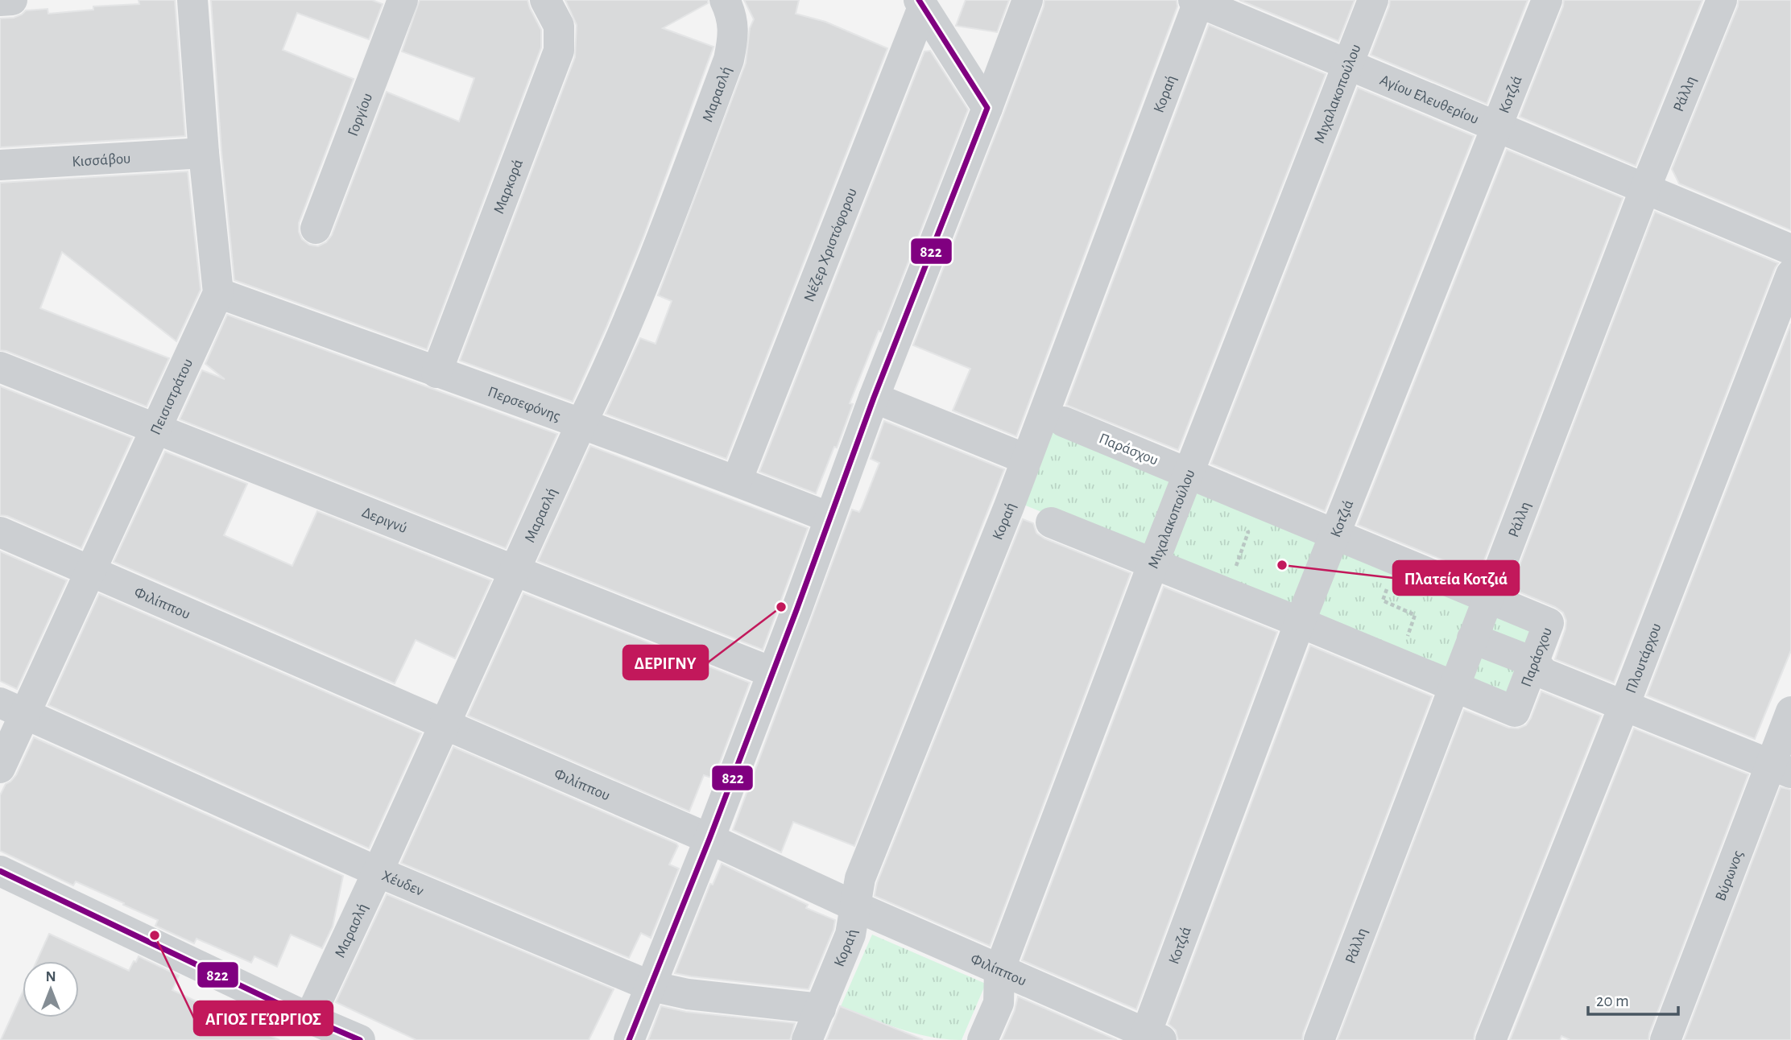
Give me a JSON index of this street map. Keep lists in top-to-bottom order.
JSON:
{
  "streets": {
    "street": [
      "Μιχαλακοπούλου",
      "Μαρασλή",
      "Κοραή",
      "Κοτζιά",
      "Ράλλη",
      "Αγίου Ελευθερίου",
      "Γοργίου",
      "Κισσάβου",
      "Μαρκορά",
      "Nέζερ Χριστόφορου",
      "Πεισιστράτου",
      "Περσεφόνης",
      "Παράσχου",
      "Δεριγνύ",
      "Φιλίππου",
      "Πλουτάρχου",
      "Βύρωνος",
      "Χέυδεν"
    ]
  },
  "crossings": [
    ["Μιχαλακοπούλου", "Αγίου Ελευθερίου"],
    ["Μιχαλακοπούλου", "Παράσχου"],
    ["Μιχαλακοπούλου", "Φιλίππου"],
    ["Μαρασλή", "Περσεφόνης"],
    ["Μαρασλή", "Δεριγνύ"],
    ["Μαρασλή", "Φιλίππου"],
    ["Μαρασλή", "Χέυδεν"],
    ["Κοραή", "Αγίου Ελευθερίου"],
    ["Κοραή", "Φιλίππου"],
    ["Κοραή", "Χέυδεν"],
    ["Κοτζιά", "Αγίου Ελευθερίου"],
    ["Κοτζιά", "Παράσχου"],
    ["Κοτζιά", "Φιλίππου"],
    ["Ράλλη", "Αγίου Ελευθερίου"],
    ["Ράλλη", "Παράσχου"],
    ["Μαρκορά", "Περσεφόνης"],
    ["Nέζερ Χριστόφορου", "Περσεφόνης"],
    ["Πεισιστράτου", "Περσεφόνης"],
    ["Πεισιστράτου", "Δεριγνύ"],
    ["Πεισιστράτου", "Φιλίππου"],
    ["Πεισιστράτου", "Χέυδεν"],
    ["Παράσχου", "Πλουτάρχου"],
    ["Παράσχου", "Βύρωνος"]
  ],
  "places": ["Πλατεία Κοτζιά", "ΔΕΡΙΓΝΥ", "ΑΓΙΟΣ ΓΕΏΡΓΙΟΣ"],
  "lines": ["transit line 822"],
  "scale_bar": "20 m",
  "north": "top"
}
